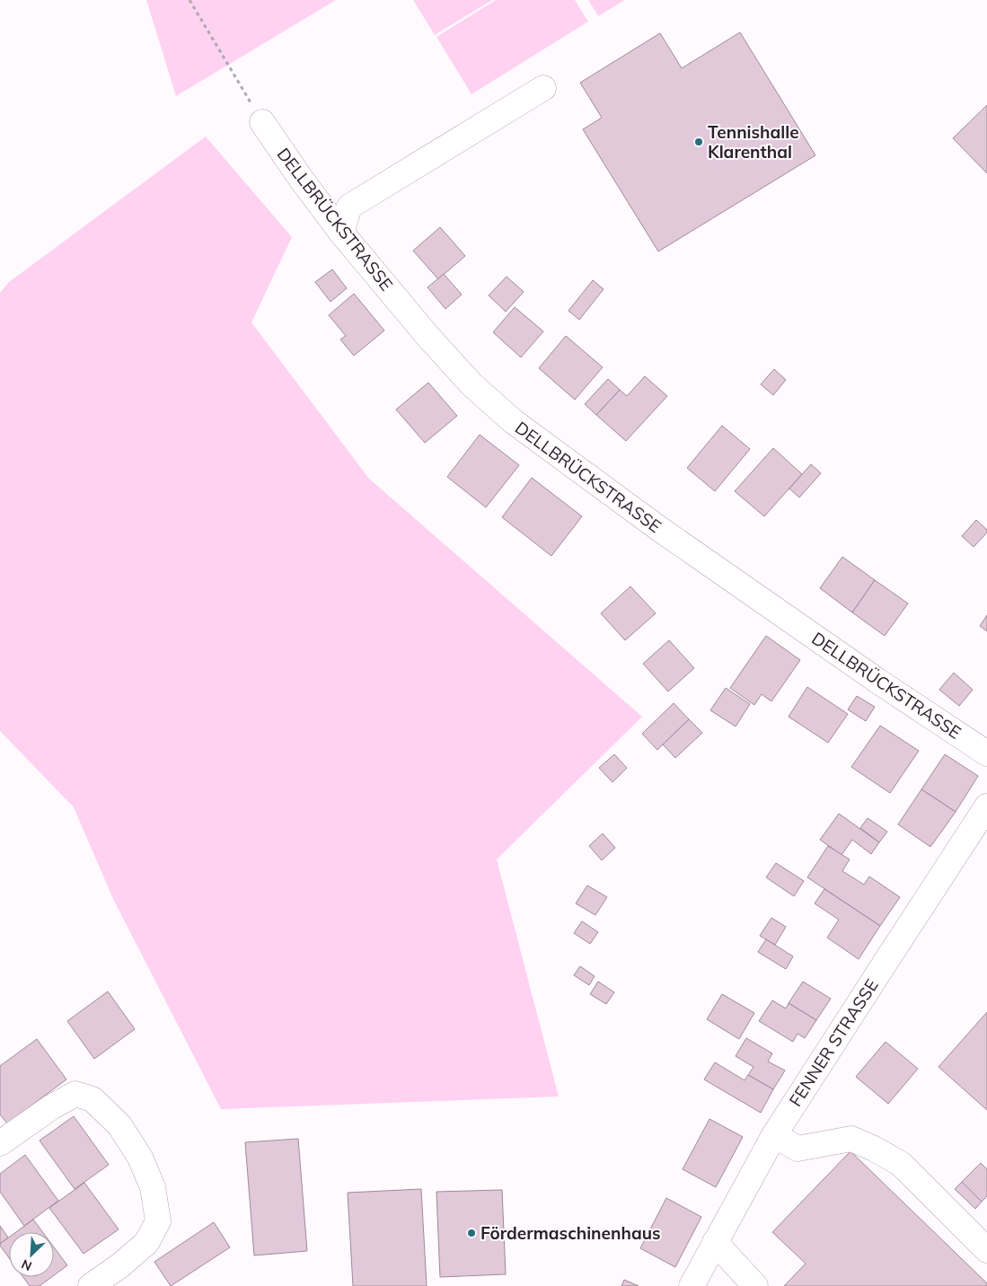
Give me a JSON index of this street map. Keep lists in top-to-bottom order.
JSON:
{
  "streets": {
    "street": ["DELLBRÜCKSTRASSE", "FENNER STRASSE"]
  },
  "places": ["Tennishalle Klarenthal", "Fördermaschinenhaus"],
  "north": "bottom left"
}
